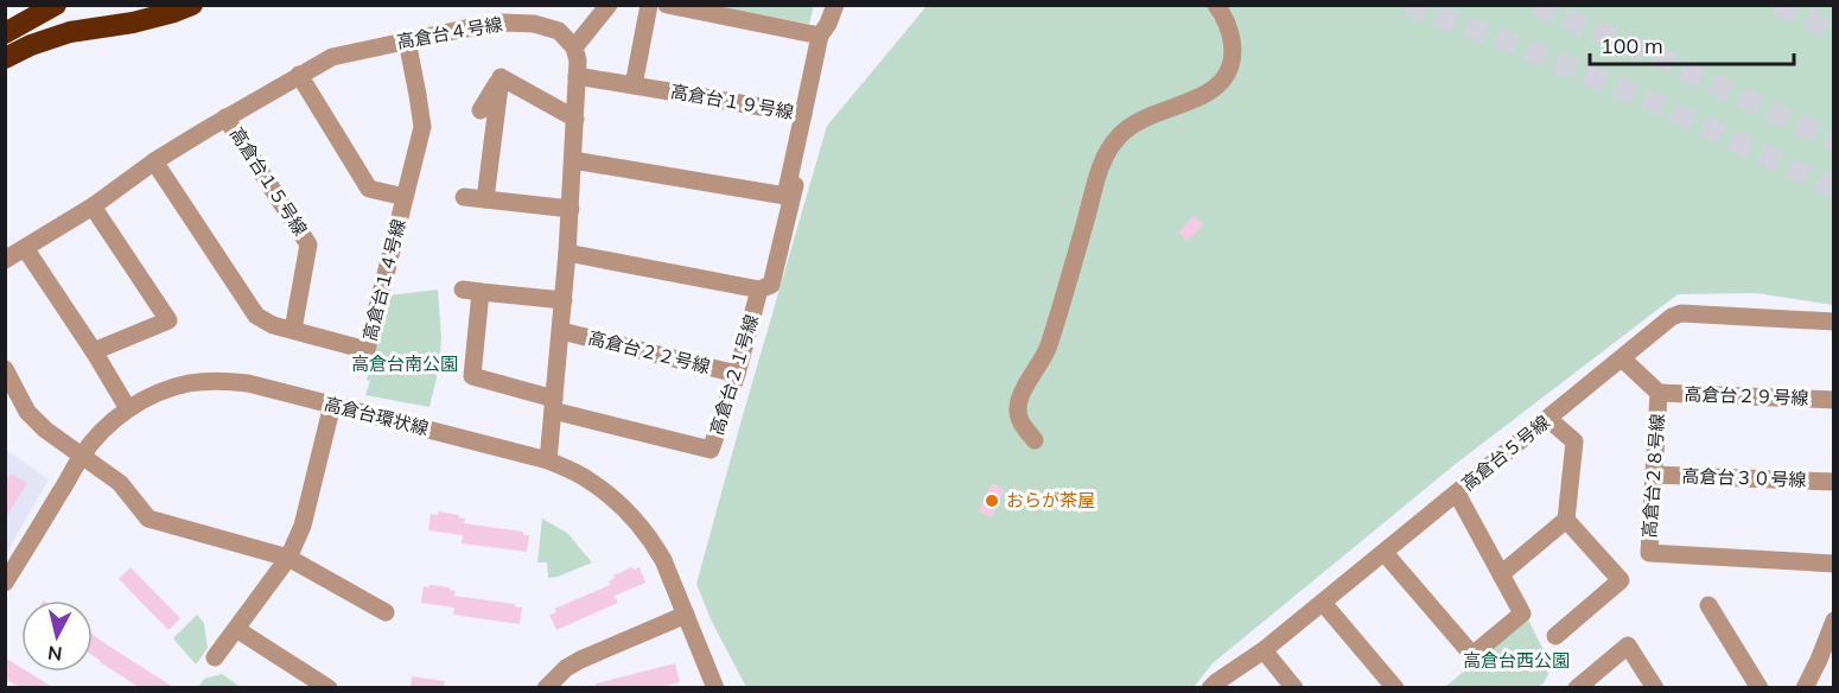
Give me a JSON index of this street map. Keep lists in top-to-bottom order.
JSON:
{
  "streets": {
    "street": [
      "高倉台４号線",
      "高倉台１９号線",
      "高倉台１５号線",
      "高倉台１４号線",
      "高倉台２２号線",
      "高倉台２１号線",
      "高倉台２９号線",
      "高倉台環状線",
      "高倉台５号線",
      "高倉台２８号線",
      "高倉台３０号線"
    ]
  },
  "crossings": [
    ["高倉台４号線", "高倉台１５号線"],
    ["高倉台４号線", "高倉台１４号線"],
    ["高倉台１５号線", "高倉台１４号線"],
    ["高倉台２２号線", "高倉台２１号線"],
    ["高倉台２９号線", "高倉台２８号線"],
    ["高倉台５号線", "高倉台２８号線"],
    ["高倉台２８号線", "高倉台３０号線"]
  ],
  "parks": ["高倉台南公園", "高倉台西公園"],
  "places": ["おらが茶屋"],
  "scale_bar": "100 m",
  "north": "bottom"
}
